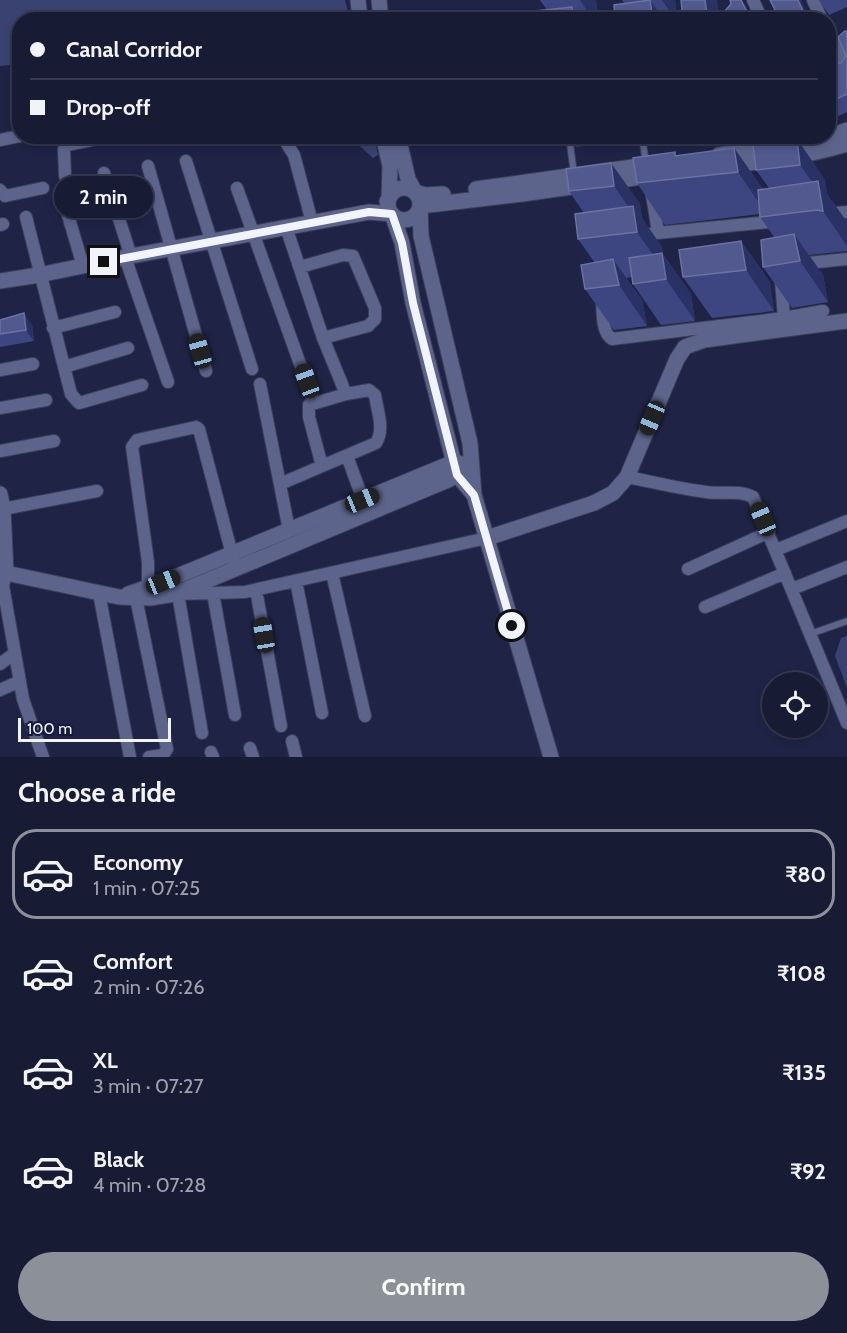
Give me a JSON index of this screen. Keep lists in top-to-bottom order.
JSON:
{
  "scale_bar": "100 m",
  "page": {
    "banner": ["Canal Corridor", "Drop-off"],
    "bubble": "2 min",
    "scale": "100 m",
    "heading": "Choose a ride",
    "list": [
      {
        "name": "Economy",
        "note": "1 min · 07:25",
        "value": "₹80"
      },
      {
        "name": "Comfort",
        "note": "2 min · 07:26",
        "value": "₹108"
      },
      {
        "name": "XL",
        "note": "3 min · 07:27",
        "value": "₹135"
      },
      {
        "name": "Black",
        "note": "4 min · 07:28",
        "value": "₹92"
      }
    ],
    "buttons": "Confirm"
  }
}
